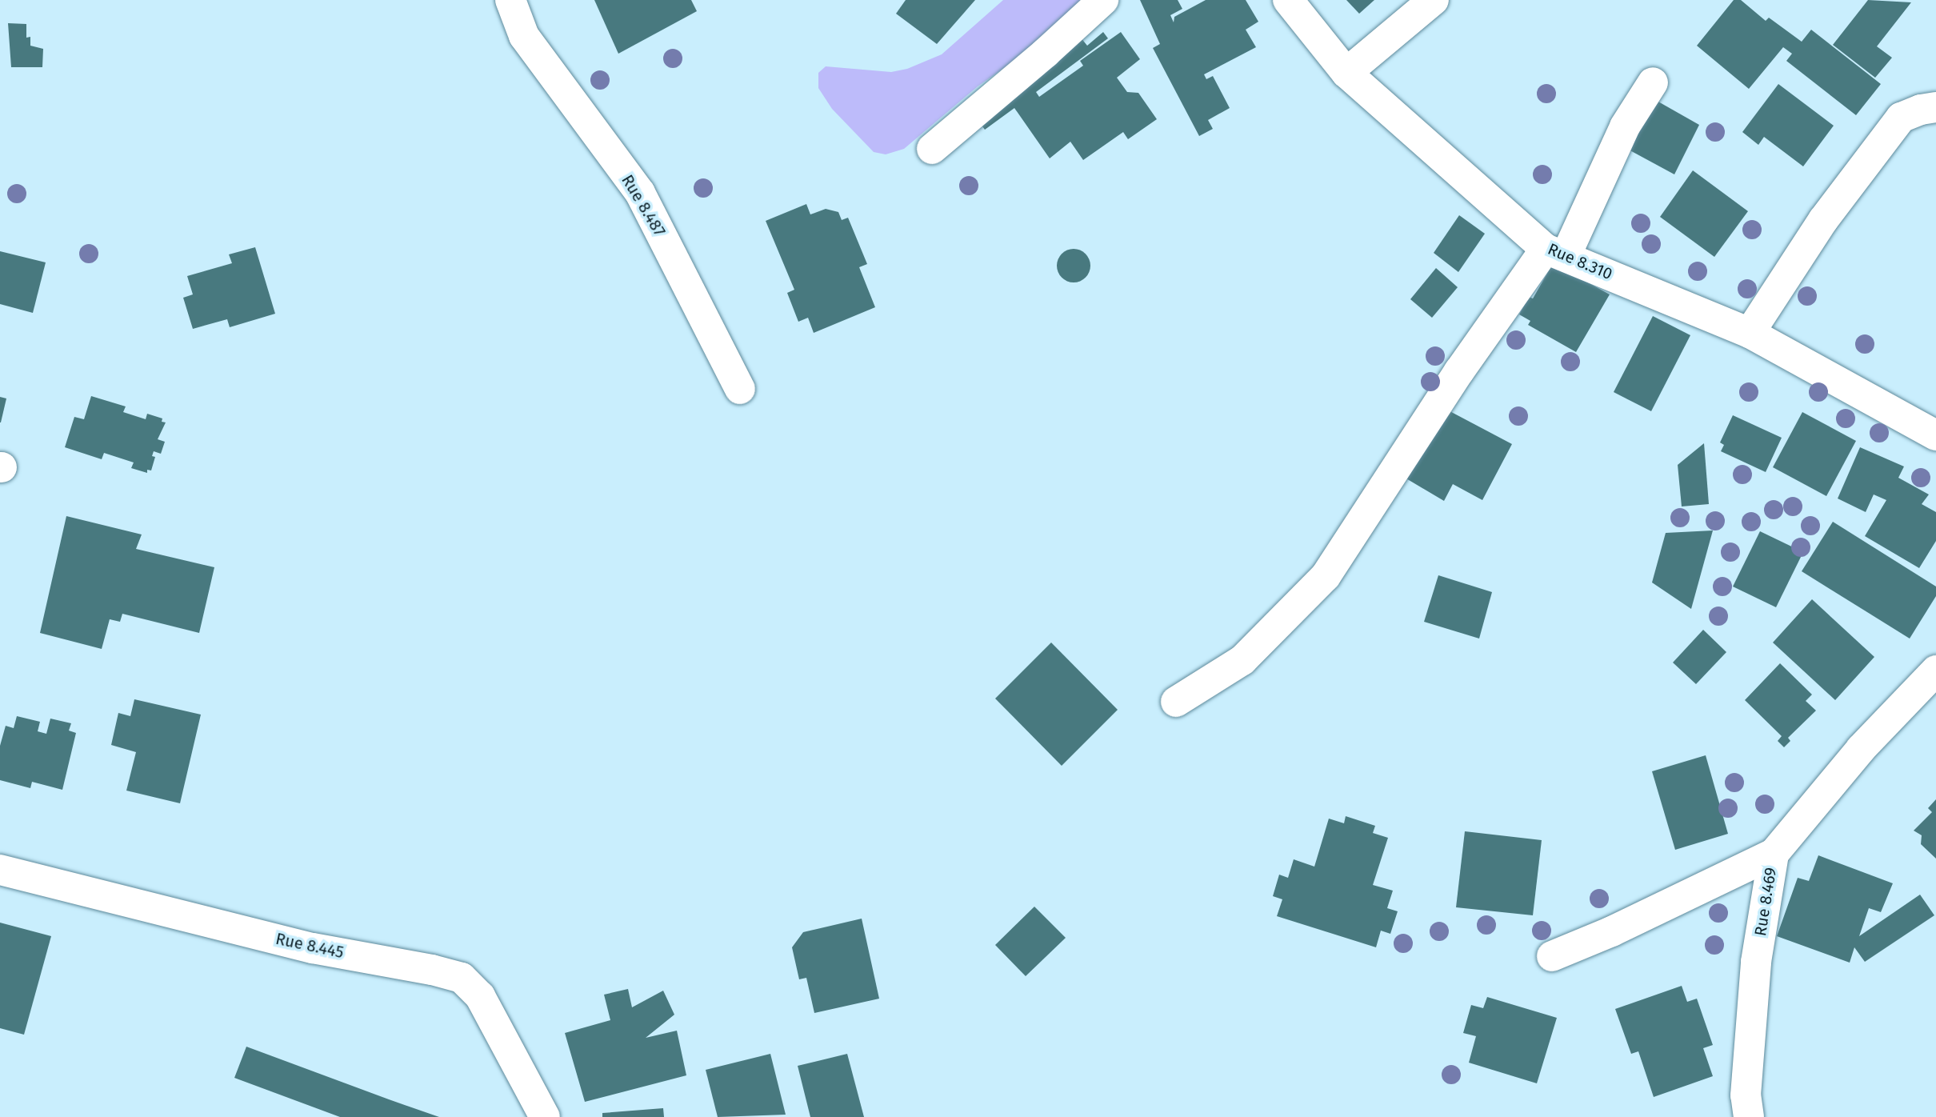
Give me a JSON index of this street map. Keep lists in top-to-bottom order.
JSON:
{
  "streets": {
    "street": [
      "Rue 8.487",
      "Rue 8.310",
      "Rue 8.469",
      "Rue 8.445"
    ]
  }
}
